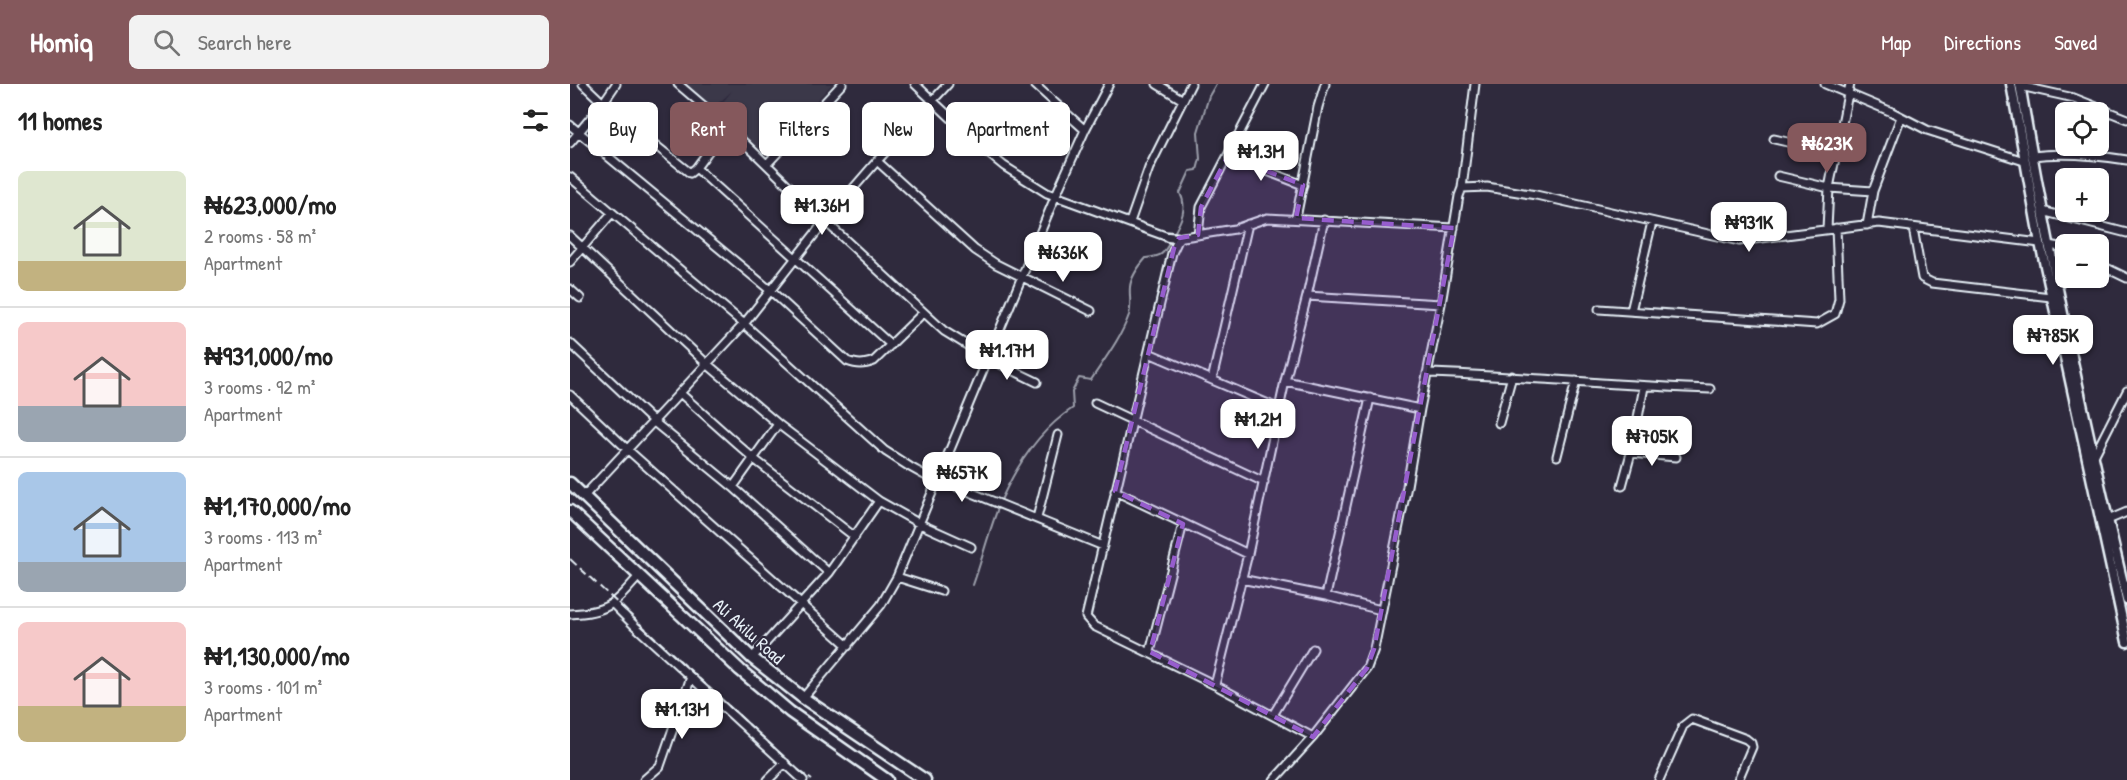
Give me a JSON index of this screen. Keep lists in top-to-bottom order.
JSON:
{
  "streets": {
    "main road": ["Ali Akilu Road"]
  },
  "page": {
    "header": "Homiq",
    "search": "Search here",
    "nav": ["Map", "Directions", "Saved"],
    "heading": "11 homes",
    "map_buttons": ["+", "−"],
    "chip": [
      "Buy",
      "Rent",
      "Filters",
      "New",
      "Apartment"
    ],
    "price": [
      "₦623K",
      "₦1.3M",
      "₦1.36M",
      "₦931K",
      "₦636K",
      "₦785K",
      "₦1.17M",
      "₦1.2M",
      "₦705K",
      "₦657K",
      "₦1.13M"
    ],
    "list": [
      {
        "name": "₦623,000/mo",
        "note": "2 rooms · 58 m² · Apartment"
      },
      {
        "name": "₦931,000/mo",
        "note": "3 rooms · 92 m² · Apartment"
      },
      {
        "name": "₦1,170,000/mo",
        "note": "3 rooms · 113 m² · Apartment"
      },
      {
        "name": "₦1,130,000/mo",
        "note": "3 rooms · 101 m² · Apartment"
      }
    ]
  }
}
